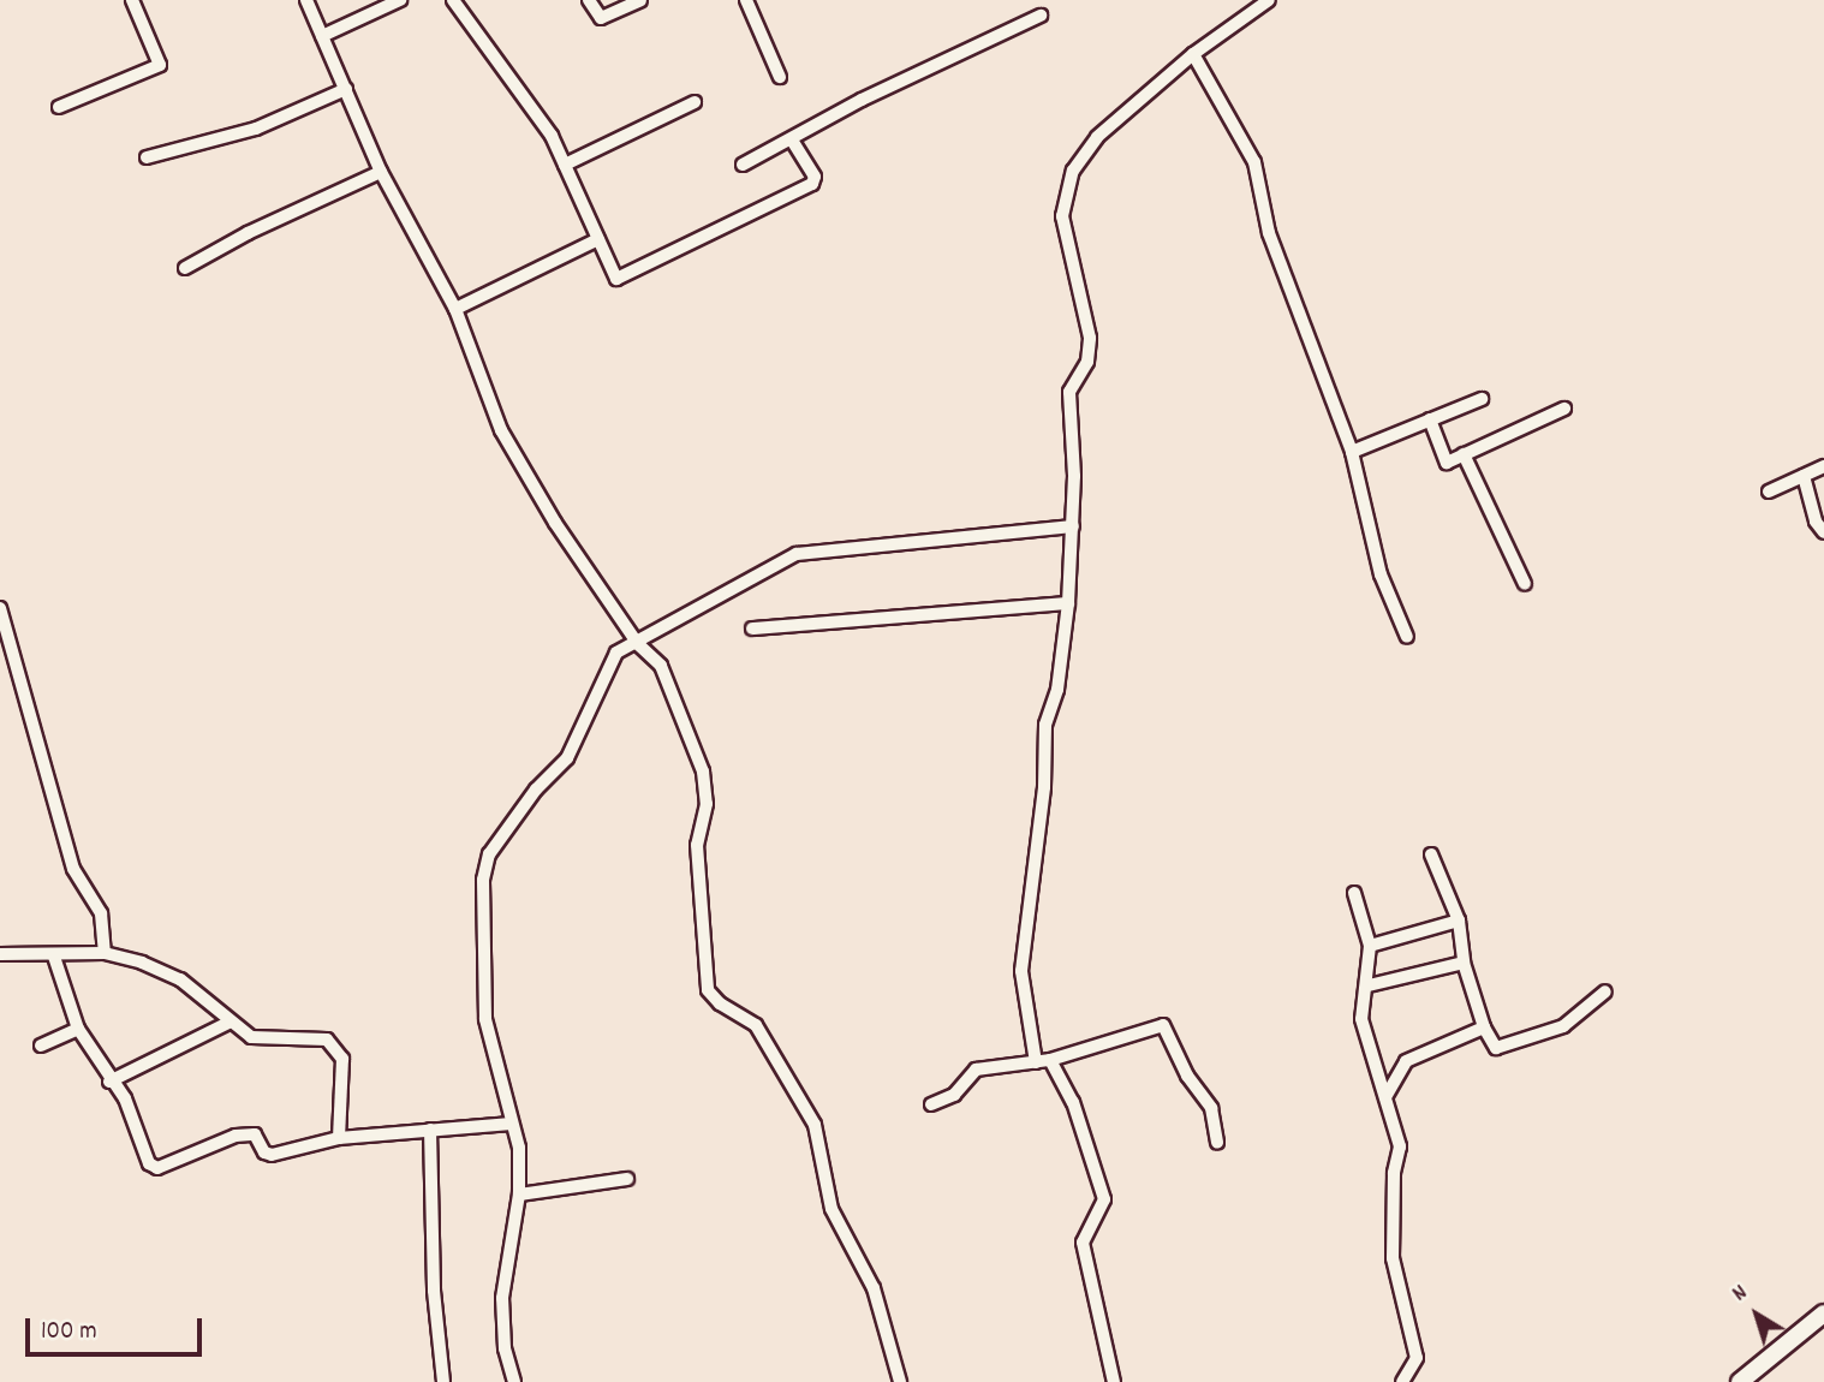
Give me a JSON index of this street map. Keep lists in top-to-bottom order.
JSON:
{
  "scale_bar": "100 m",
  "north": "top left"
}
